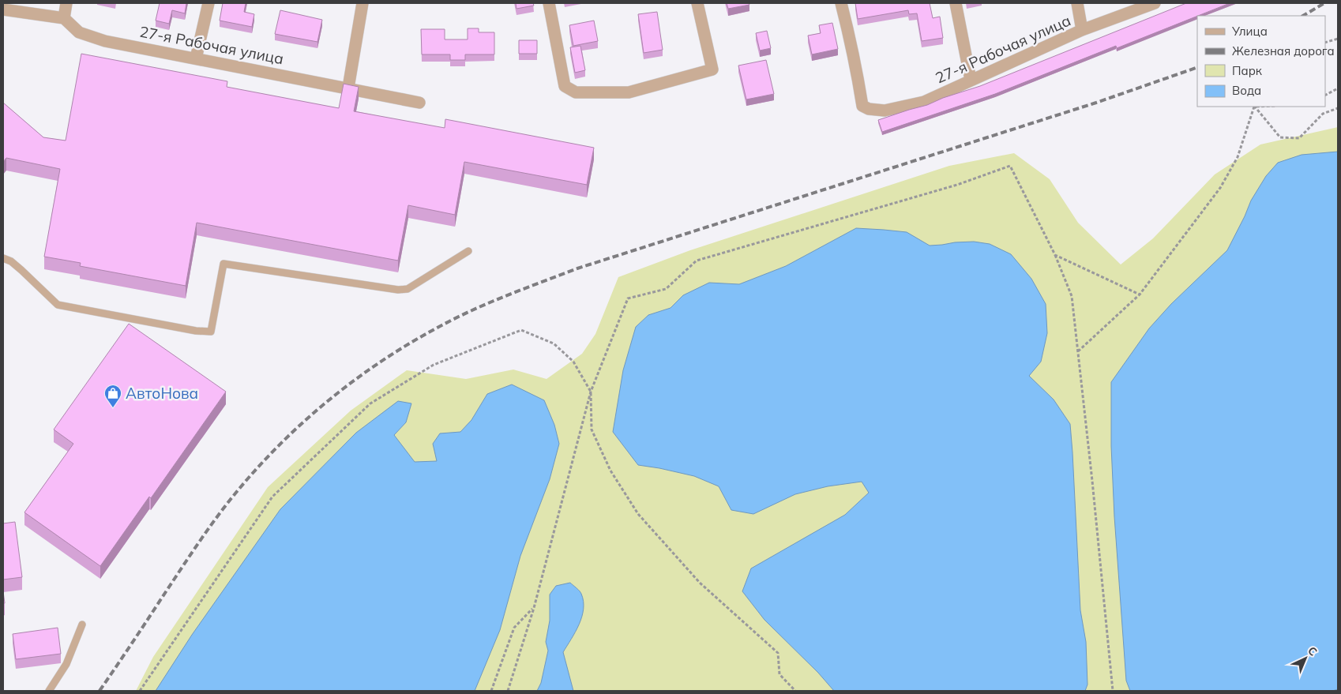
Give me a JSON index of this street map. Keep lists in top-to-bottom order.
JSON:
{
  "streets": {
    "street": ["27-я Рабочая улица"]
  },
  "places": {
    "shop": ["АвтоНова"]
  },
  "legend": [
    "Улица",
    "Железная дорога",
    "Парк",
    "Вода"
  ],
  "north": "top right"
}
